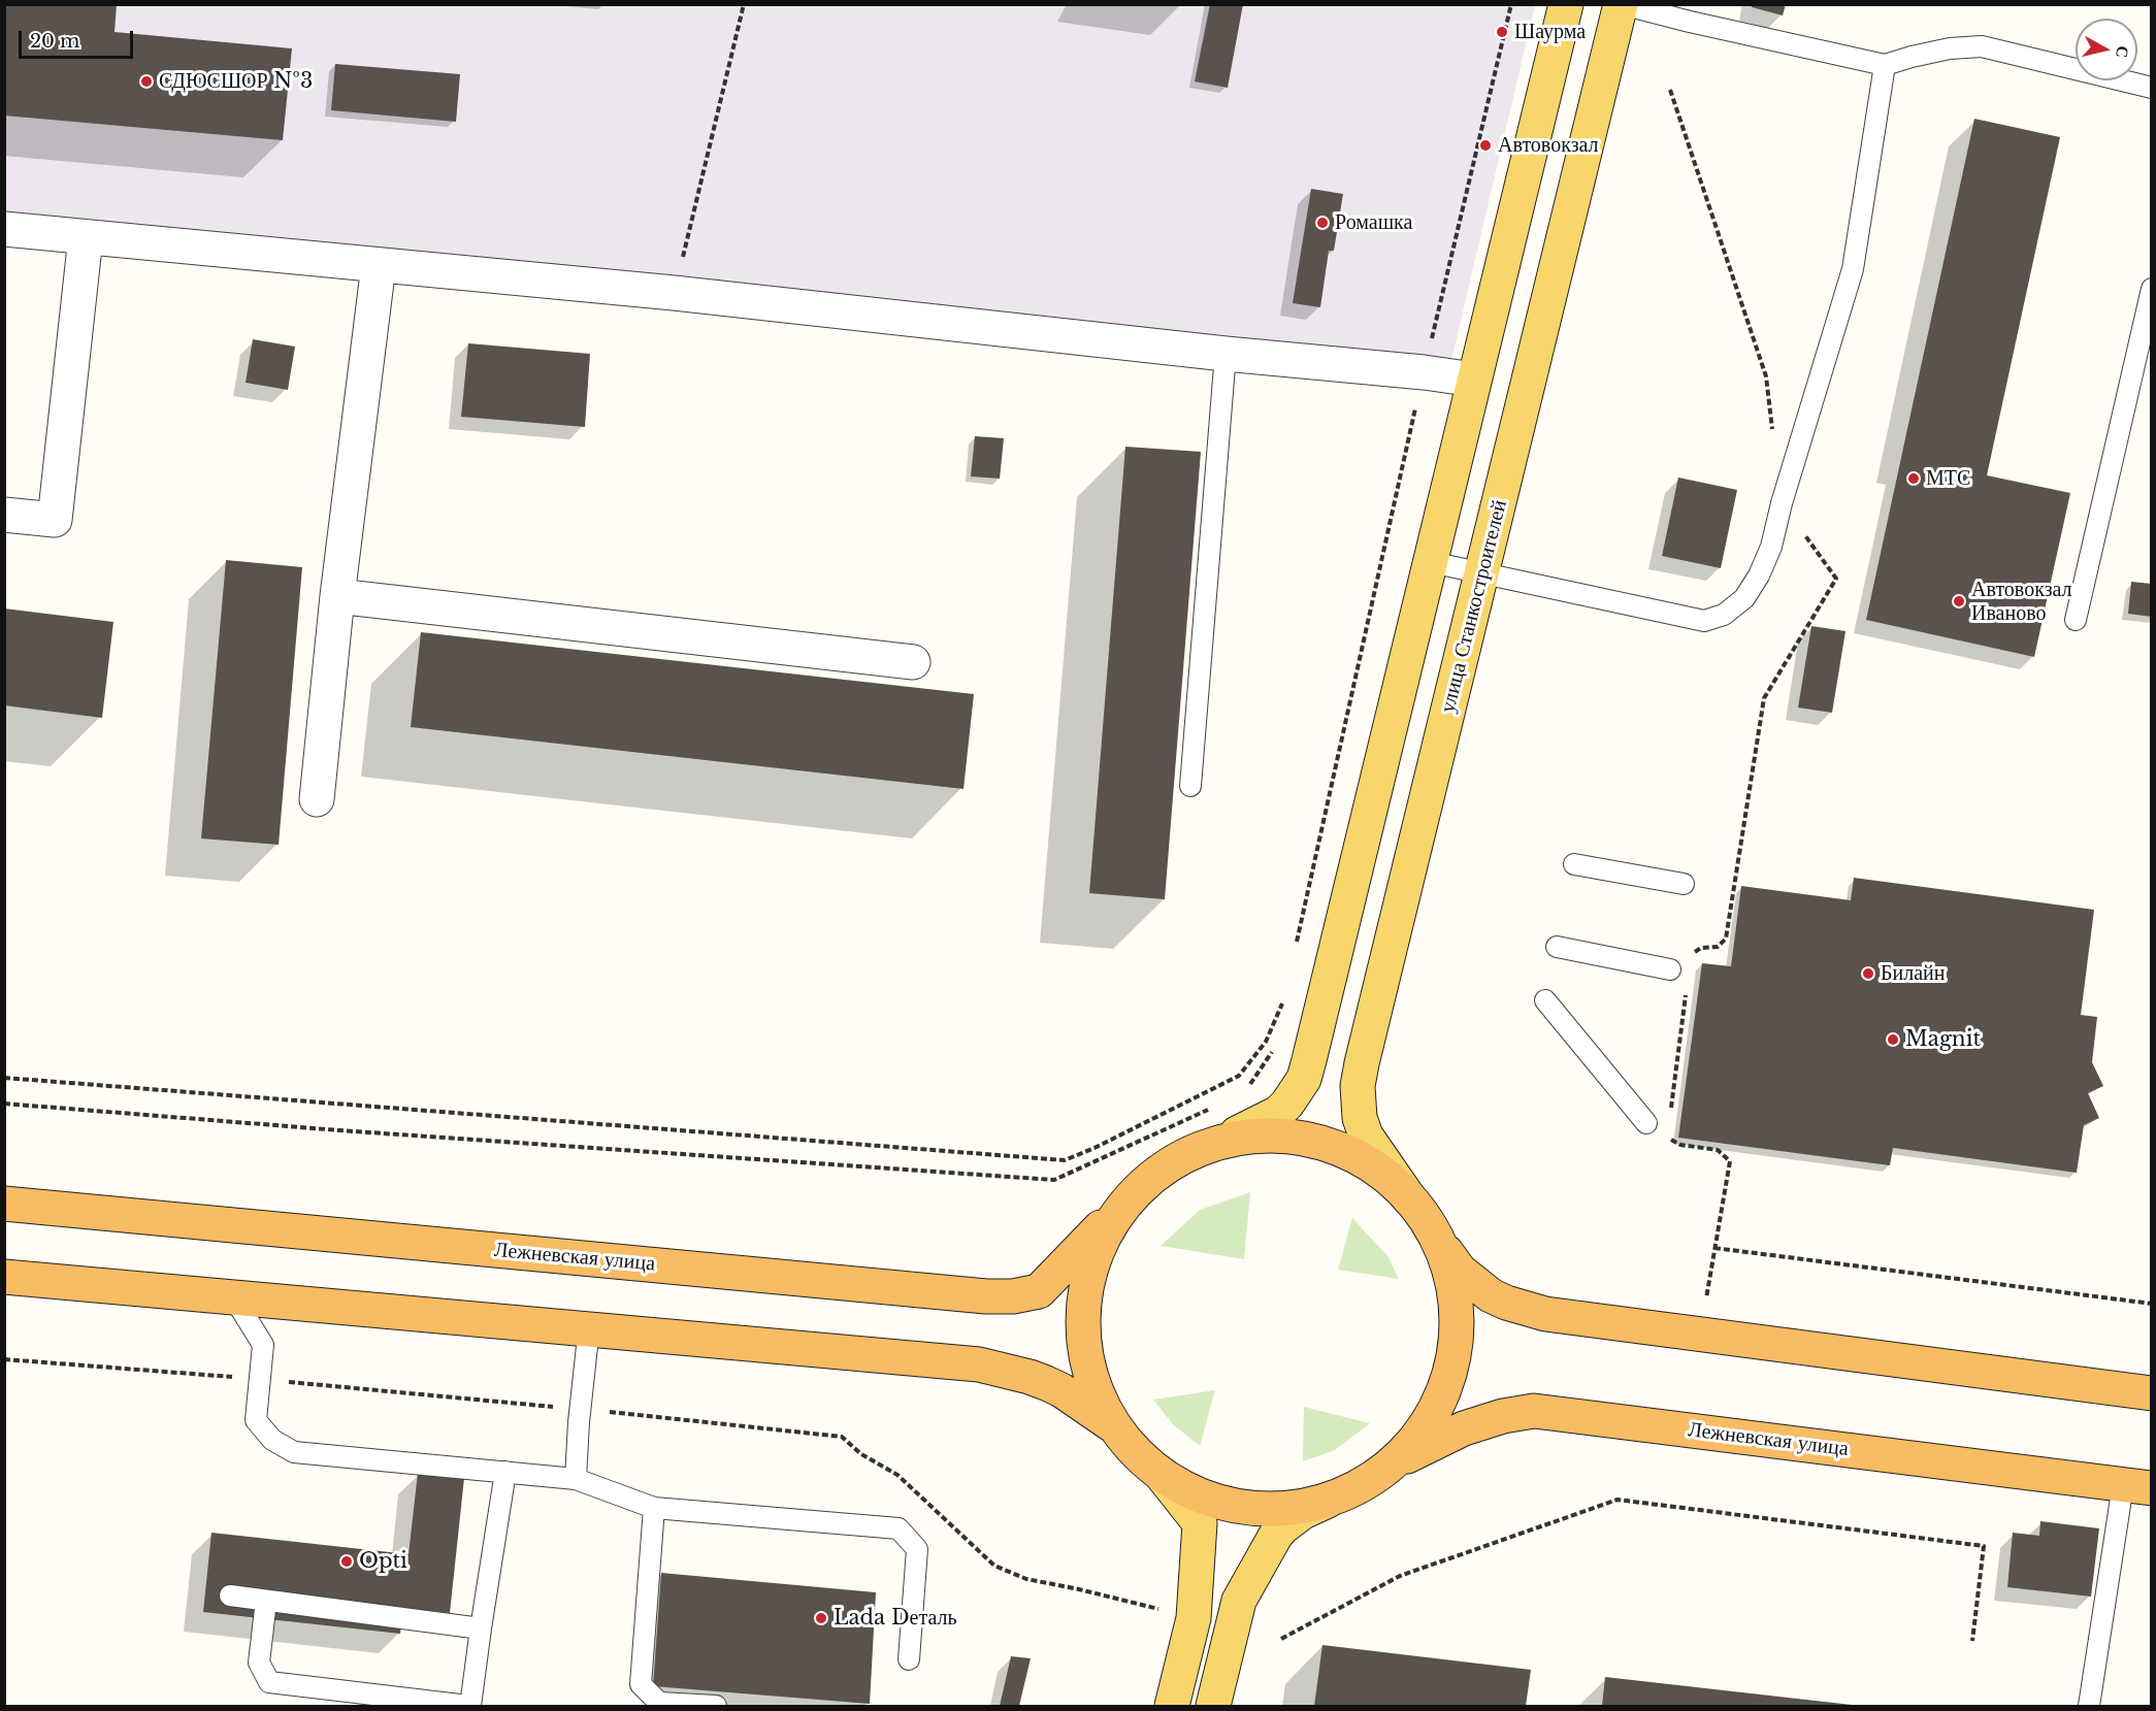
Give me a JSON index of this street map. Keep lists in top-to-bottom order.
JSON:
{
  "streets": {
    "highway": ["Лежневская улица"],
    "main road": ["улица Станкостроителей"]
  },
  "crossings": [
    ["улица Станкостроителей", "Лежневская улица"]
  ],
  "places": [
    "Шаурма",
    "СДЮСШОР №3",
    "Автовокзал",
    "Ромашка",
    "МТС",
    "Автовокзал Иваново",
    "Билайн",
    "Magnit",
    "Opti",
    "Lada Dеталь"
  ],
  "scale_bar": "20 m",
  "north": "right"
}
